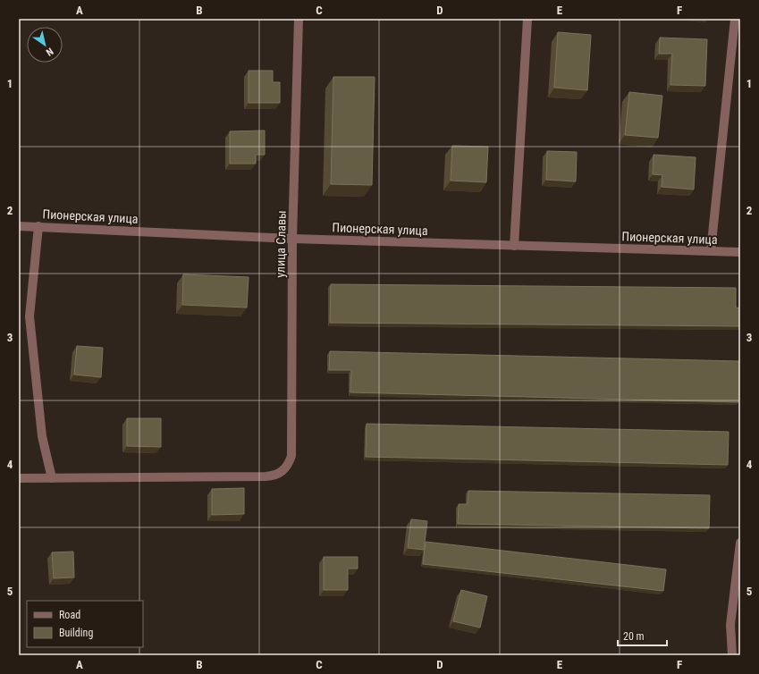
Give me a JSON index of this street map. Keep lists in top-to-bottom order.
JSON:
{
  "streets": {
    "street": ["Пионерская улица", "улица Славы"]
  },
  "crossings": [
    ["Пионерская улица", "улица Славы"]
  ],
  "legend": ["Road", "Building"],
  "scale_bar": "20 m",
  "north": "bottom right",
  "grid": {
    "columns": [
      "A",
      "B",
      "C",
      "D",
      "E",
      "F"
    ],
    "rows": [
      "1",
      "2",
      "3",
      "4",
      "5"
    ]
  }
}
